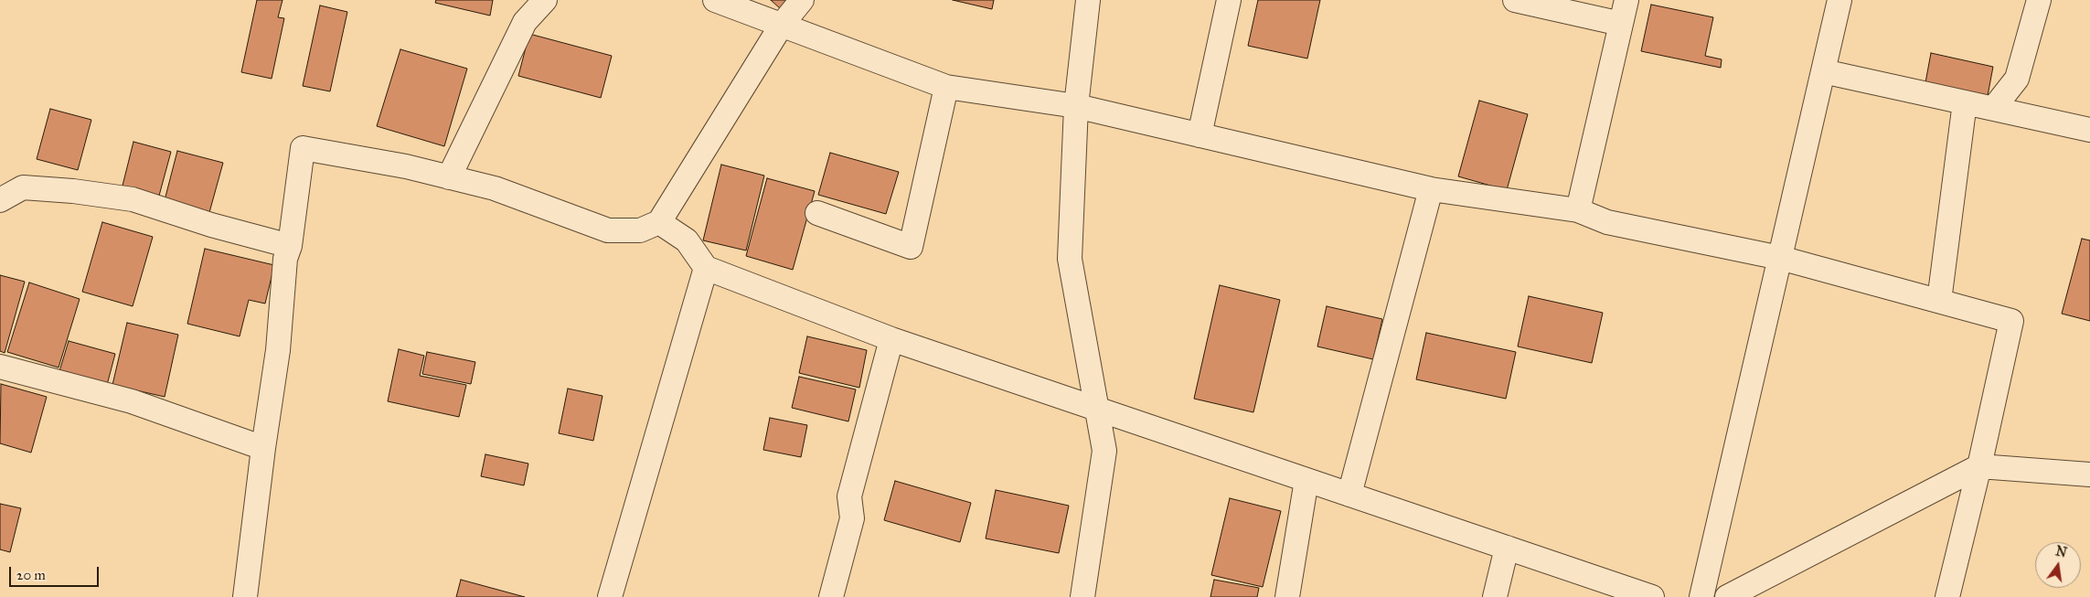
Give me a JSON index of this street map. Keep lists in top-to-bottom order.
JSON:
{
  "scale_bar": "20 m",
  "north": "top"
}
